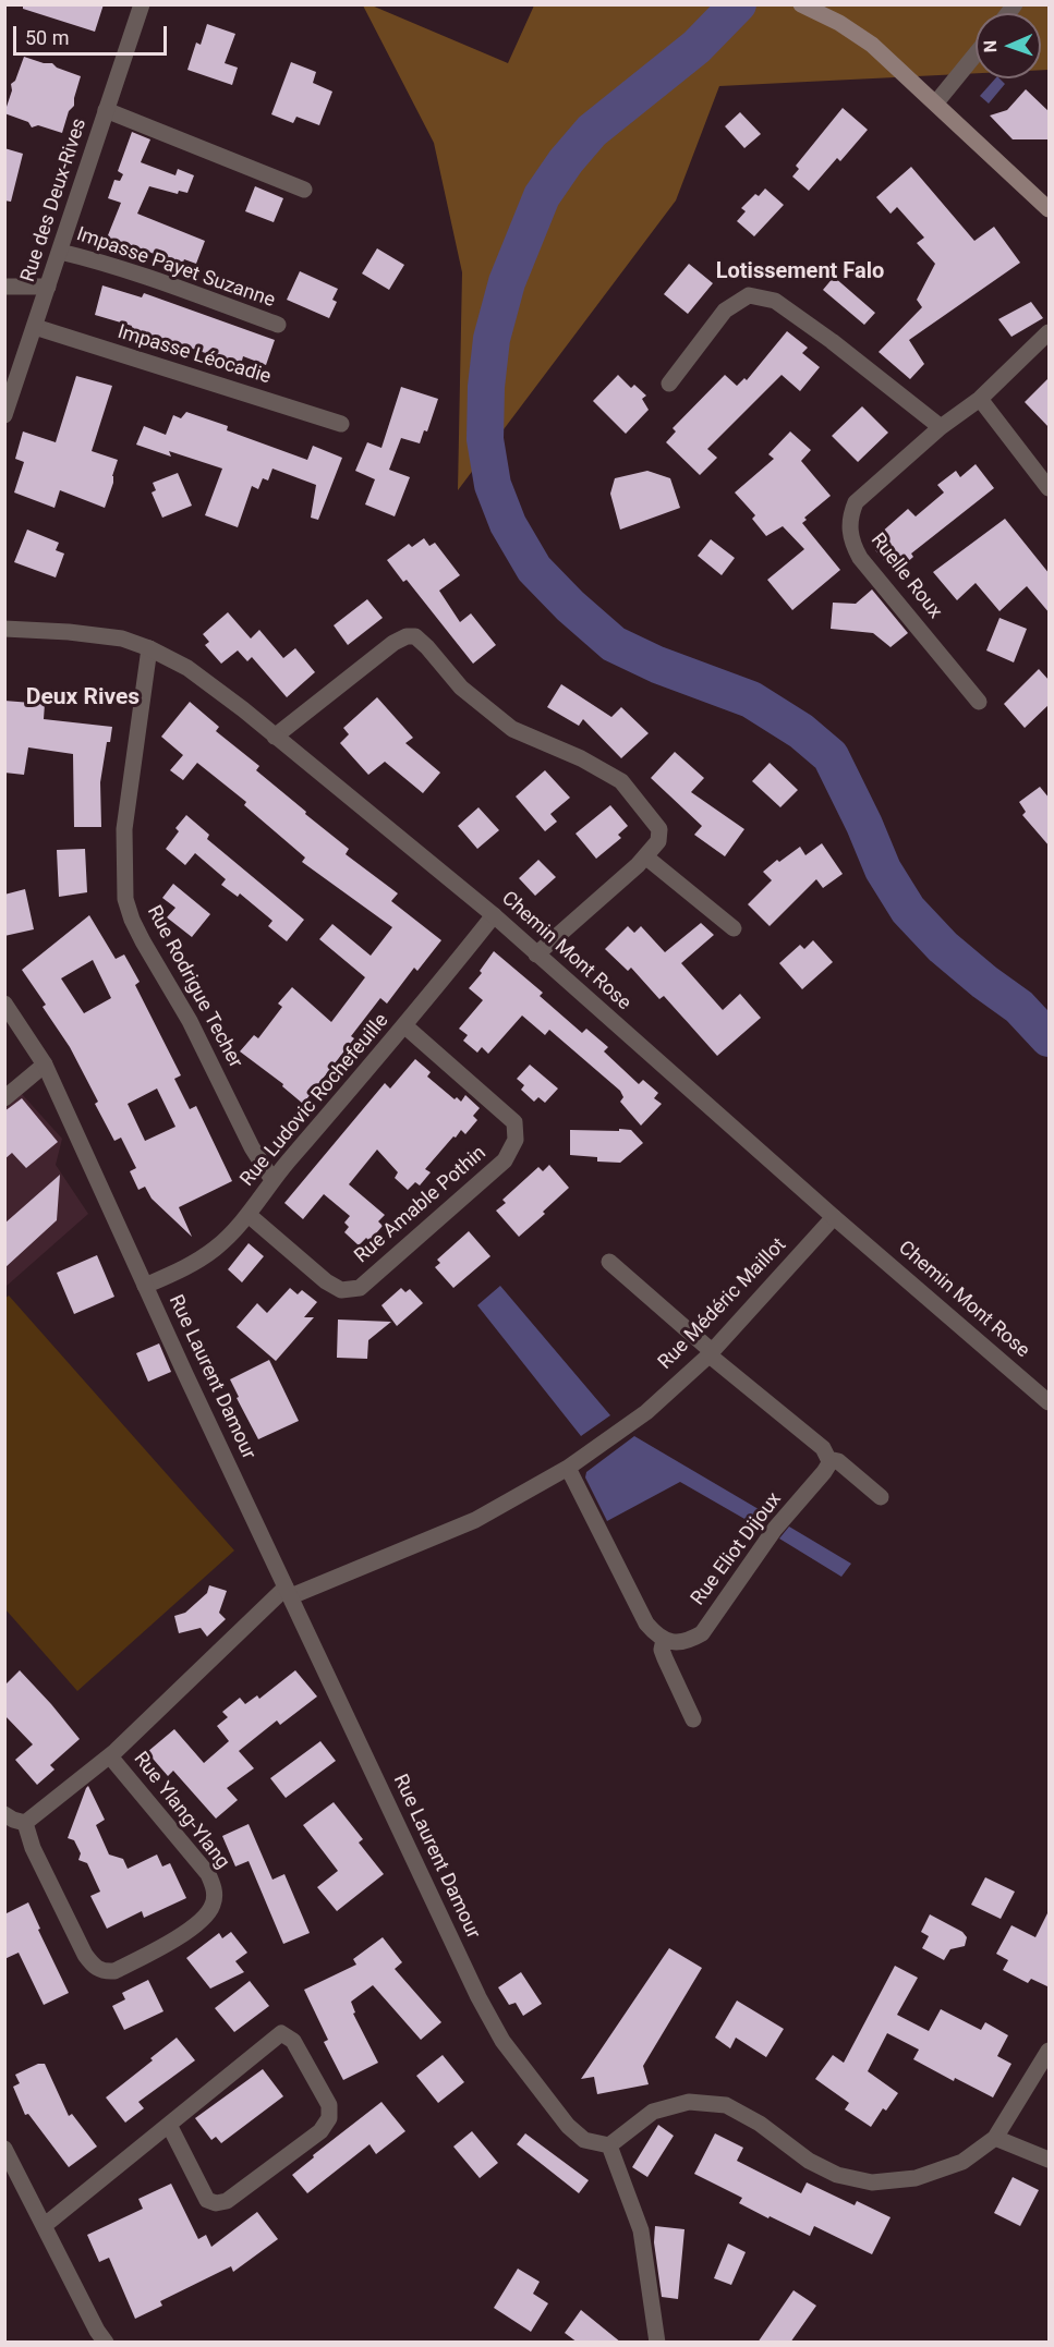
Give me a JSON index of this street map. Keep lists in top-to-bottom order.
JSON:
{
  "streets": {
    "street": [
      "Rue des Deux-Rives",
      "Impasse Payet Suzanne",
      "Impasse Léocadie",
      "Ruelle Roux",
      "Chemin Mont Rose",
      "Rue Rodrigue Techer",
      "Rue Ludovic Rochefeuille",
      "Rue Amable Pothin",
      "Rue Médéric Maillot",
      "Rue Laurent Damour",
      "Rue Eliot Dijoux",
      "Rue Ylang-Ylang"
    ]
  },
  "crossings": [
    ["Rue des Deux-Rives", "Impasse Payet Suzanne"],
    ["Rue des Deux-Rives", "Impasse Léocadie"],
    ["Chemin Mont Rose", "Rue Rodrigue Techer"],
    ["Chemin Mont Rose", "Rue Ludovic Rochefeuille"],
    ["Chemin Mont Rose", "Rue Médéric Maillot"],
    ["Rue Rodrigue Techer", "Rue Ludovic Rochefeuille"],
    ["Rue Ludovic Rochefeuille", "Rue Amable Pothin"],
    ["Rue Ludovic Rochefeuille", "Rue Laurent Damour"],
    ["Rue Médéric Maillot", "Rue Laurent Damour"],
    ["Rue Médéric Maillot", "Rue Ylang-Ylang"],
    ["Rue Laurent Damour", "Rue Ylang-Ylang"]
  ],
  "districts": ["Lotissement Falo", "Deux Rives"],
  "scale_bar": "50 m",
  "north": "left"
}
